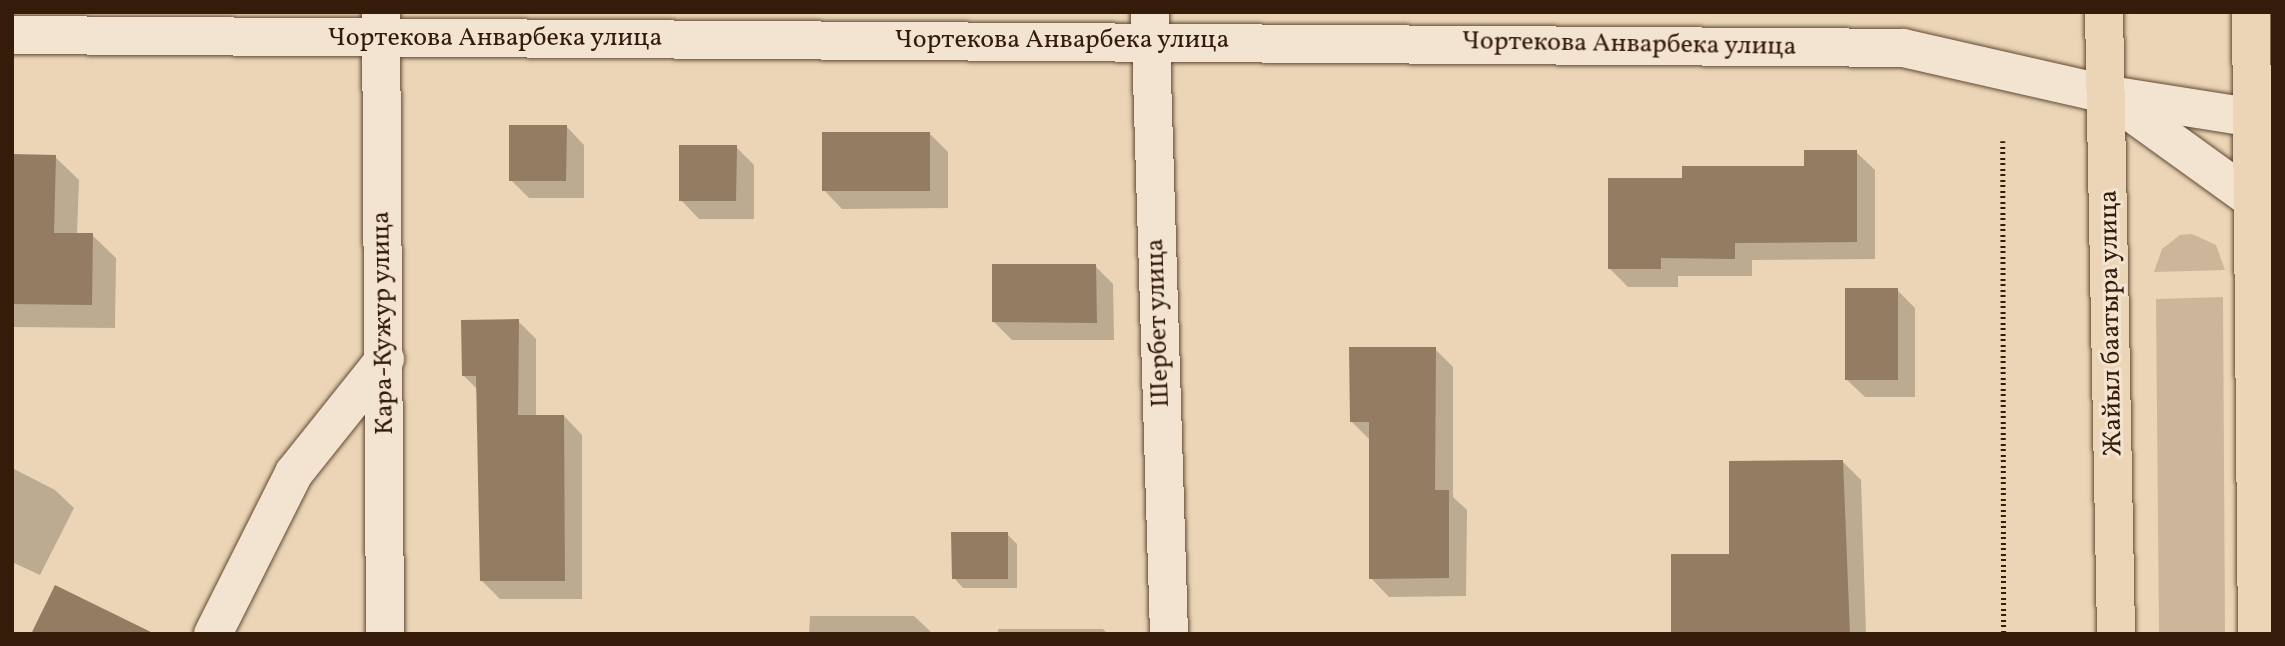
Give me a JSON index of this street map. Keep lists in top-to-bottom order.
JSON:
{
  "streets": {
    "main road": ["Жайыл баатыра улица"],
    "street": ["Чортекова Анварбека улица", "Кара-Кужур улица", "Шербет улица"]
  },
  "crossings": [
    ["Чортекова Анварбека улица", "Кара-Кужур улица"],
    ["Чортекова Анварбека улица", "Шербет улица"],
    ["Чортекова Анварбека улица", "Жайыл баатыра улица"]
  ]
}
